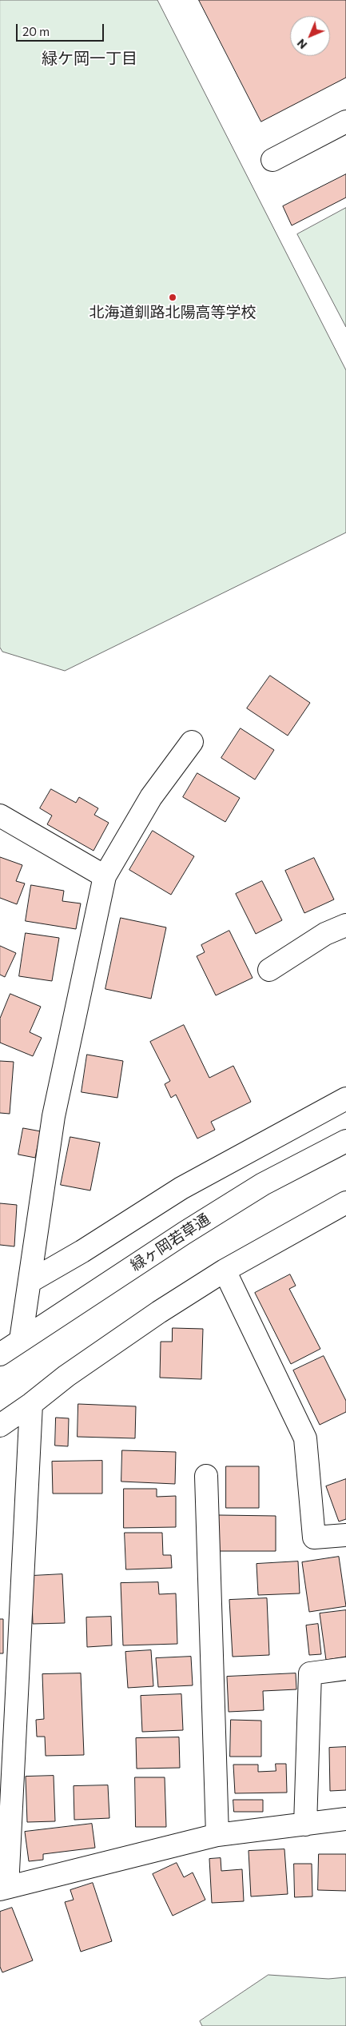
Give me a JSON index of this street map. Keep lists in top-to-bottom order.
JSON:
{
  "streets": {
    "street": ["緑ヶ岡若草通"]
  },
  "districts": ["緑ケ岡一丁目"],
  "places": ["北海道釧路北陽高等学校"],
  "scale_bar": "20 m",
  "north": "bottom left"
}
